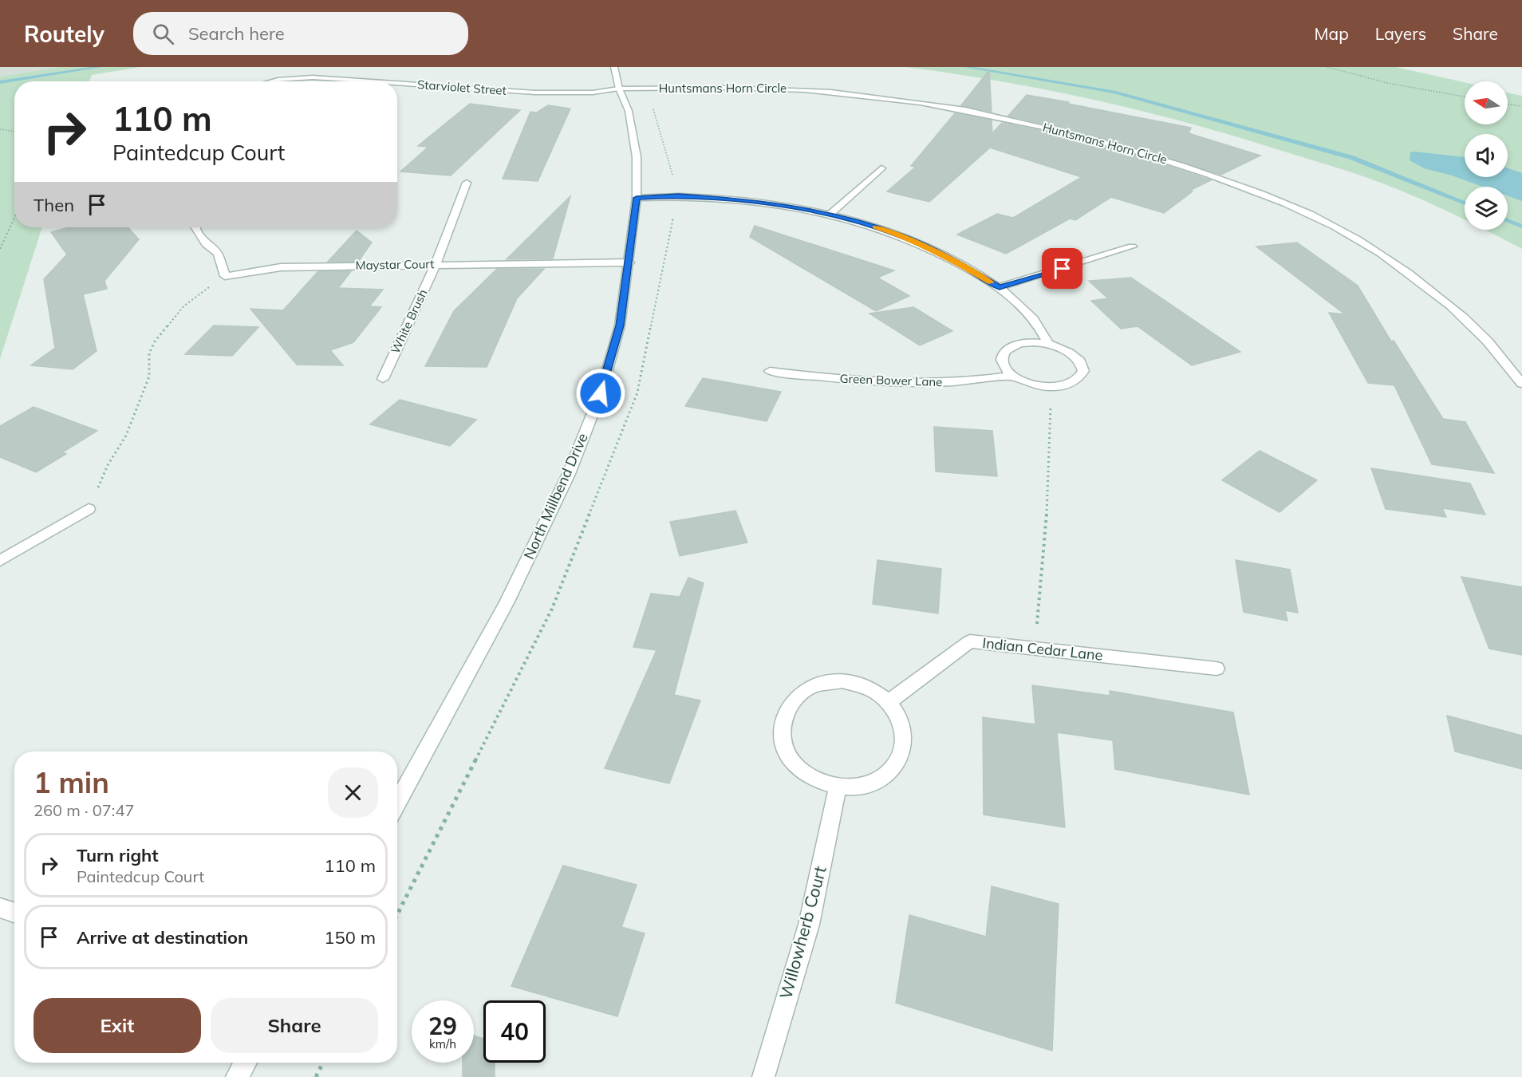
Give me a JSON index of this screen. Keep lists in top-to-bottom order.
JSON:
{
  "streets": {
    "street": [
      "Starviolet Street",
      "Huntsmans Horn Circle",
      "Maystar Court",
      "White Brush",
      "Green Bower Lane",
      "North Millbend Drive",
      "Indian Cedar Lane",
      "Willowherb Court"
    ]
  },
  "crossings": [
    ["Starviolet Street", "Huntsmans Horn Circle"],
    ["Starviolet Street", "North Millbend Drive"],
    ["Huntsmans Horn Circle", "North Millbend Drive"],
    ["Maystar Court", "White Brush"],
    ["Maystar Court", "North Millbend Drive"],
    ["Indian Cedar Lane", "Willowherb Court"]
  ],
  "north": "left",
  "page": {
    "header": "Routely",
    "search": "Search here",
    "nav": ["Map", "Layers", "Share"],
    "turn": ["110 m", "Paintedcup Court"],
    "then": "Then",
    "heading": ["1 min", "260 m · 07:47"],
    "list": [
      {
        "name": "Turn right",
        "note": "Paintedcup Court",
        "value": "110 m"
      },
      {
        "name": "Arrive at destination",
        "value": "150 m"
      }
    ],
    "buttons": ["Exit", "Share"],
    "speed": "29 km/h",
    "limit": "40"
  }
}
